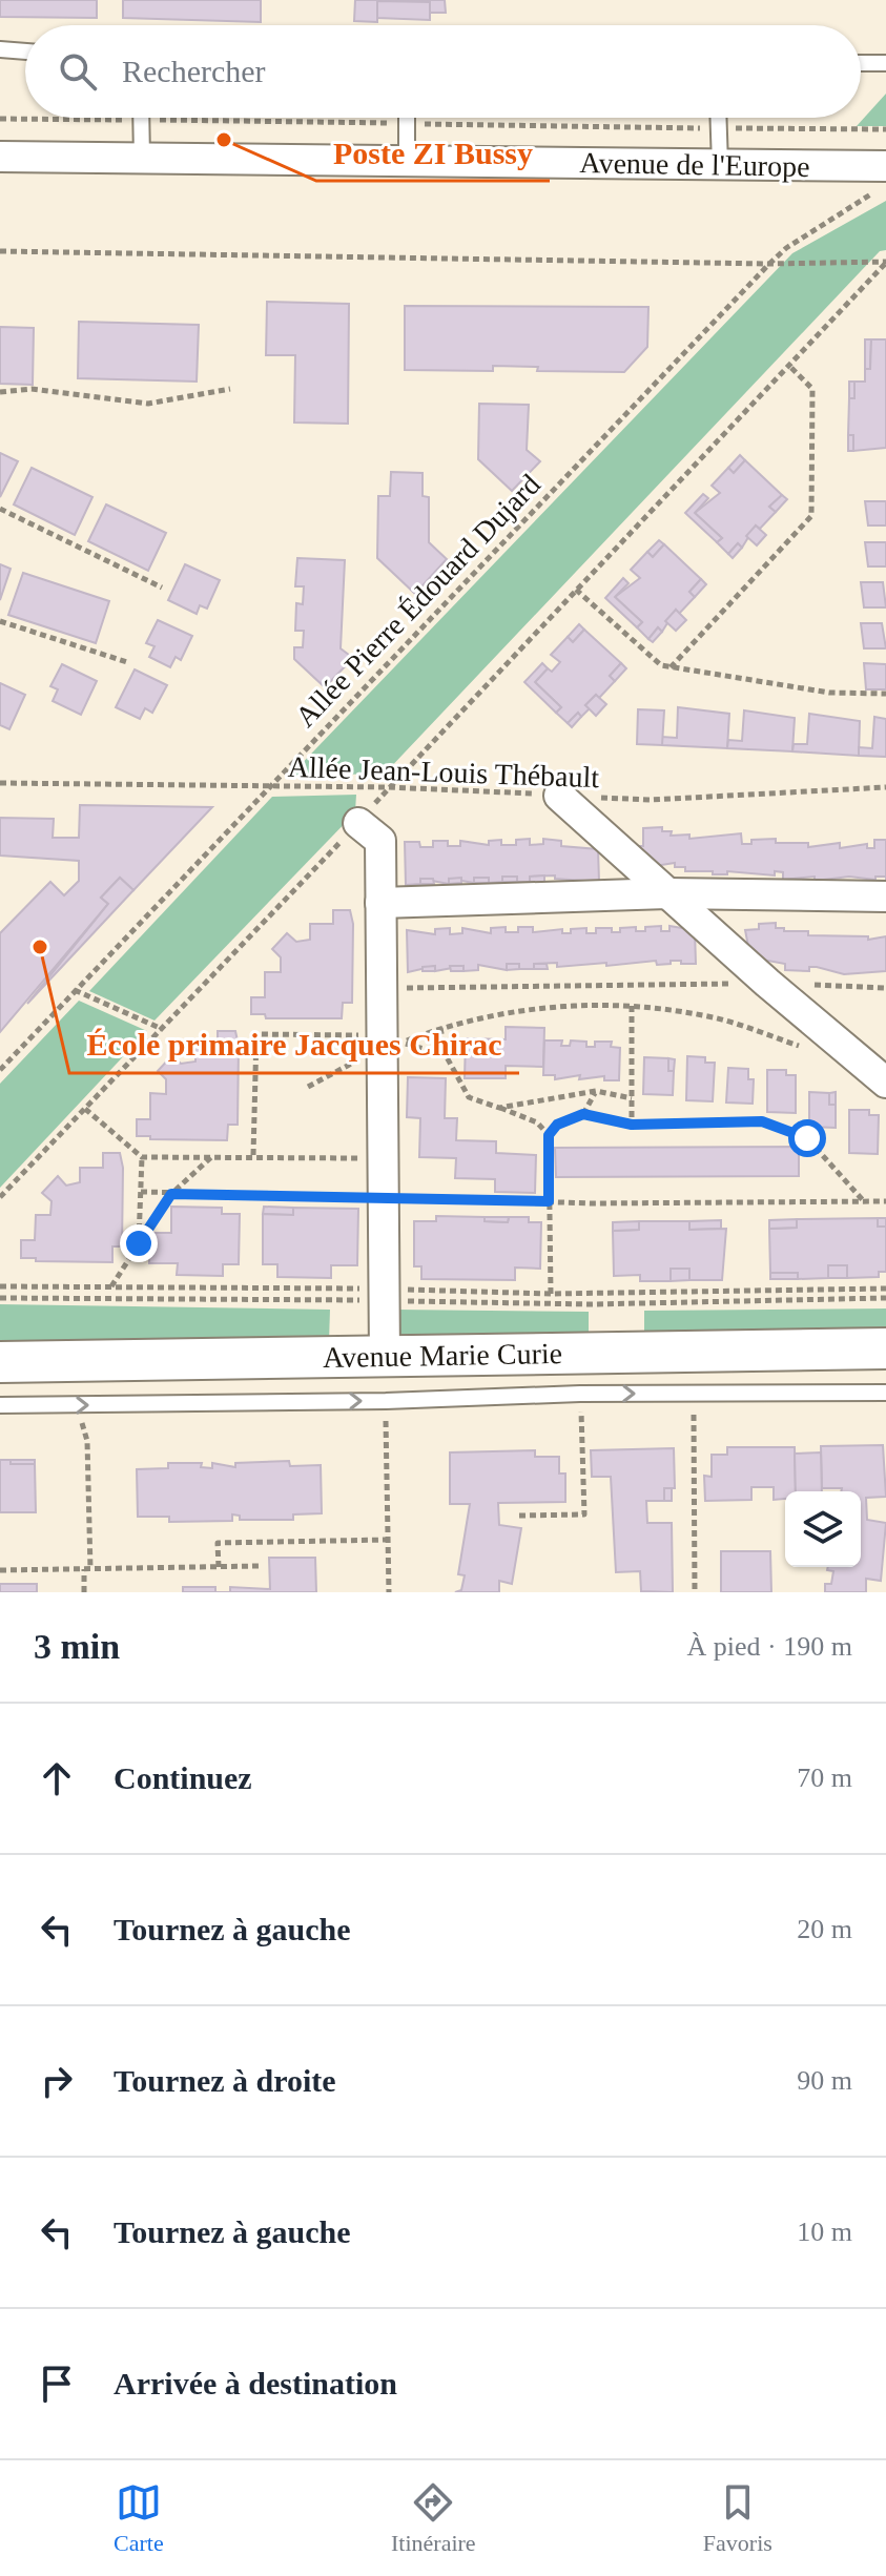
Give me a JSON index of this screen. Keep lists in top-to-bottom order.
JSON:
{
  "streets": {
    "main road": ["Avenue Marie Curie"],
    "street": ["Avenue de l'Europe"],
    "path": ["Allée Pierre Édouard Dujard", "Allée Jean-Louis Thébault"]
  },
  "crossings": [
    ["Allée Pierre Édouard Dujard", "Allée Jean-Louis Thébault"]
  ],
  "places": ["Poste ZI Bussy", "École primaire Jacques Chirac"],
  "page": {
    "search": "Rechercher",
    "heading": ["3 min", "À pied · 190 m"],
    "list": [
      ["Continuez", "70 m"],
      ["Tournez à gauche", "20 m"],
      ["Tournez à droite", "90 m"],
      ["Tournez à gauche", "10 m"],
      "Arrivée à destination"
    ],
    "nav": ["Carte", "Itinéraire", "Favoris"]
  }
}
